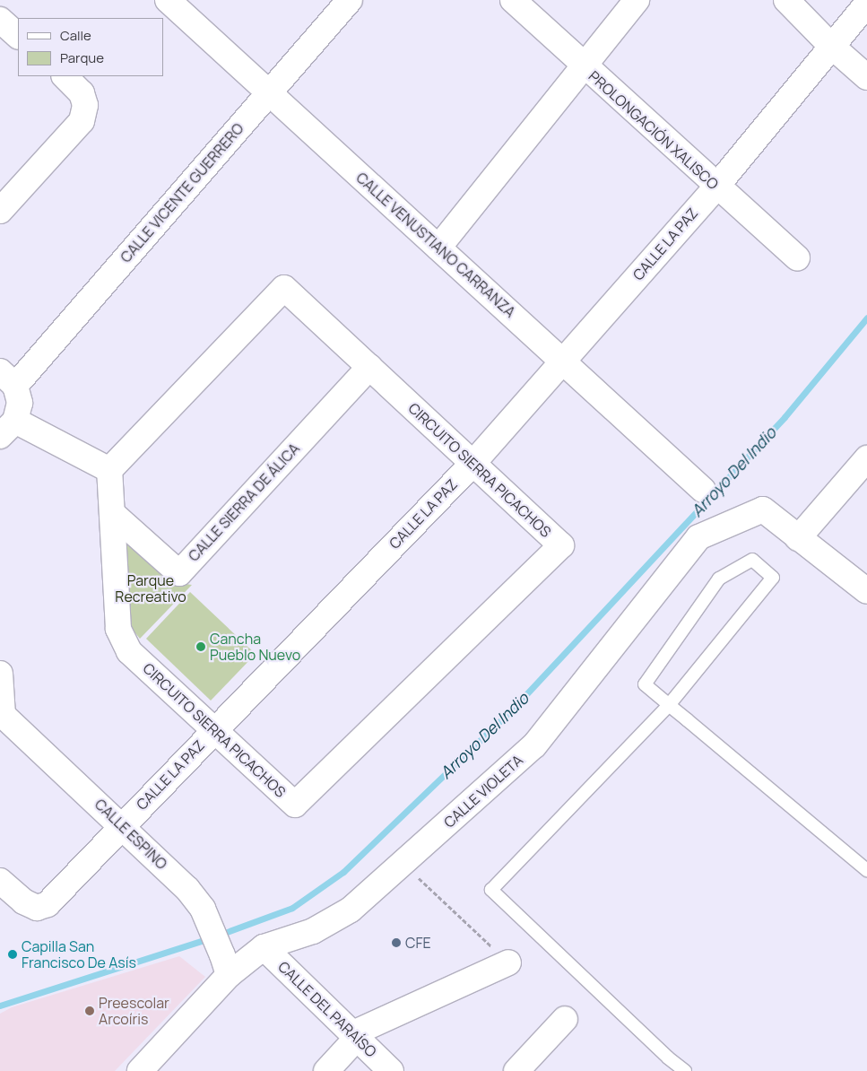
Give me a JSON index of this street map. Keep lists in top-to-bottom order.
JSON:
{
  "streets": {
    "street": [
      "PROLONGACIÓN XALISCO",
      "CALLE VICENTE GUERRERO",
      "CALLE LA PAZ",
      "CALLE VENUSTIANO CARRANZA",
      "CIRCUITO SIERRA PICACHOS",
      "CALLE SIERRA DE ÁLICA",
      "CALLE VIOLETA",
      "CALLE ESPINO",
      "CALLE DEL PARAÍSO"
    ]
  },
  "crossings": [
    ["PROLONGACIÓN XALISCO", "CALLE LA PAZ"],
    ["CALLE VICENTE GUERRERO", "CALLE VENUSTIANO CARRANZA"],
    ["CALLE LA PAZ", "CALLE VENUSTIANO CARRANZA"],
    ["CALLE LA PAZ", "CIRCUITO SIERRA PICACHOS"],
    ["CALLE LA PAZ", "CALLE ESPINO"],
    ["CIRCUITO SIERRA PICACHOS", "CALLE SIERRA DE ÁLICA"],
    ["CALLE VIOLETA", "CALLE ESPINO"],
    ["CALLE VIOLETA", "CALLE DEL PARAÍSO"]
  ],
  "water": ["Arroyo Del Indio"],
  "parks": ["Parque Recreativo"],
  "places": [
    "Cancha Pueblo Nuevo",
    "CFE",
    "Capilla San Francisco De Asís",
    "Preescolar Arcoíris"
  ],
  "legend": ["Calle", "Parque"]
}
